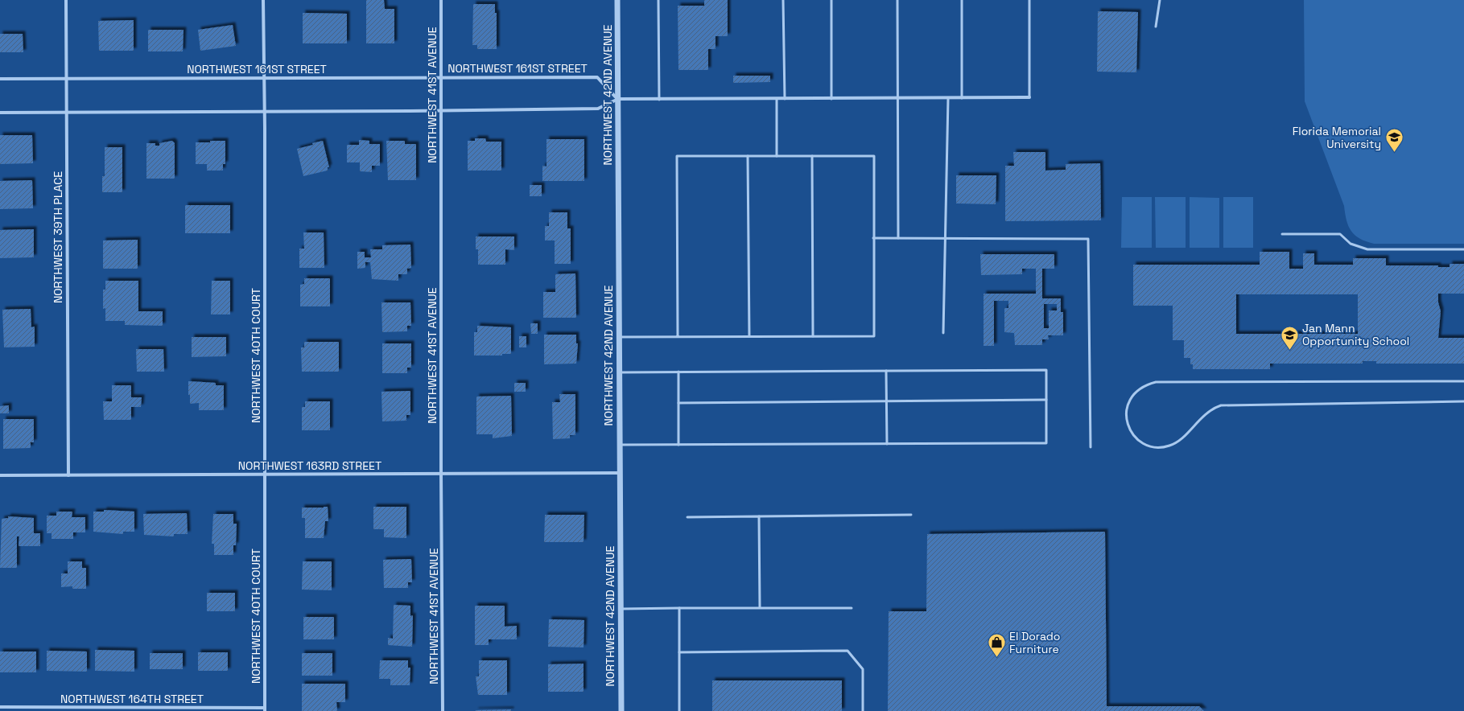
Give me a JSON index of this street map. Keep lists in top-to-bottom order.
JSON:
{
  "streets": {
    "street": [
      "NORTHWEST 161ST STREET",
      "NORTHWEST 41ST AVENUE",
      "NORTHWEST 42ND AVENUE",
      "NORTHWEST 39TH PLACE",
      "NORTHWEST 40TH COURT",
      "NORTHWEST 163RD STREET",
      "NORTHWEST 164TH STREET"
    ]
  },
  "crossings": [
    ["NORTHWEST 161ST STREET", "NORTHWEST 41ST AVENUE"],
    ["NORTHWEST 161ST STREET", "NORTHWEST 42ND AVENUE"],
    ["NORTHWEST 161ST STREET", "NORTHWEST 39TH PLACE"],
    ["NORTHWEST 161ST STREET", "NORTHWEST 40TH COURT"],
    ["NORTHWEST 41ST AVENUE", "NORTHWEST 163RD STREET"],
    ["NORTHWEST 42ND AVENUE", "NORTHWEST 163RD STREET"],
    ["NORTHWEST 39TH PLACE", "NORTHWEST 163RD STREET"],
    ["NORTHWEST 40TH COURT", "NORTHWEST 163RD STREET"],
    ["NORTHWEST 40TH COURT", "NORTHWEST 164TH STREET"]
  ],
  "places": {
    "school or university": ["Florida Memorial University", "Jan Mann Opportunity School"],
    "shop": ["El Dorado Furniture"]
  }
}
